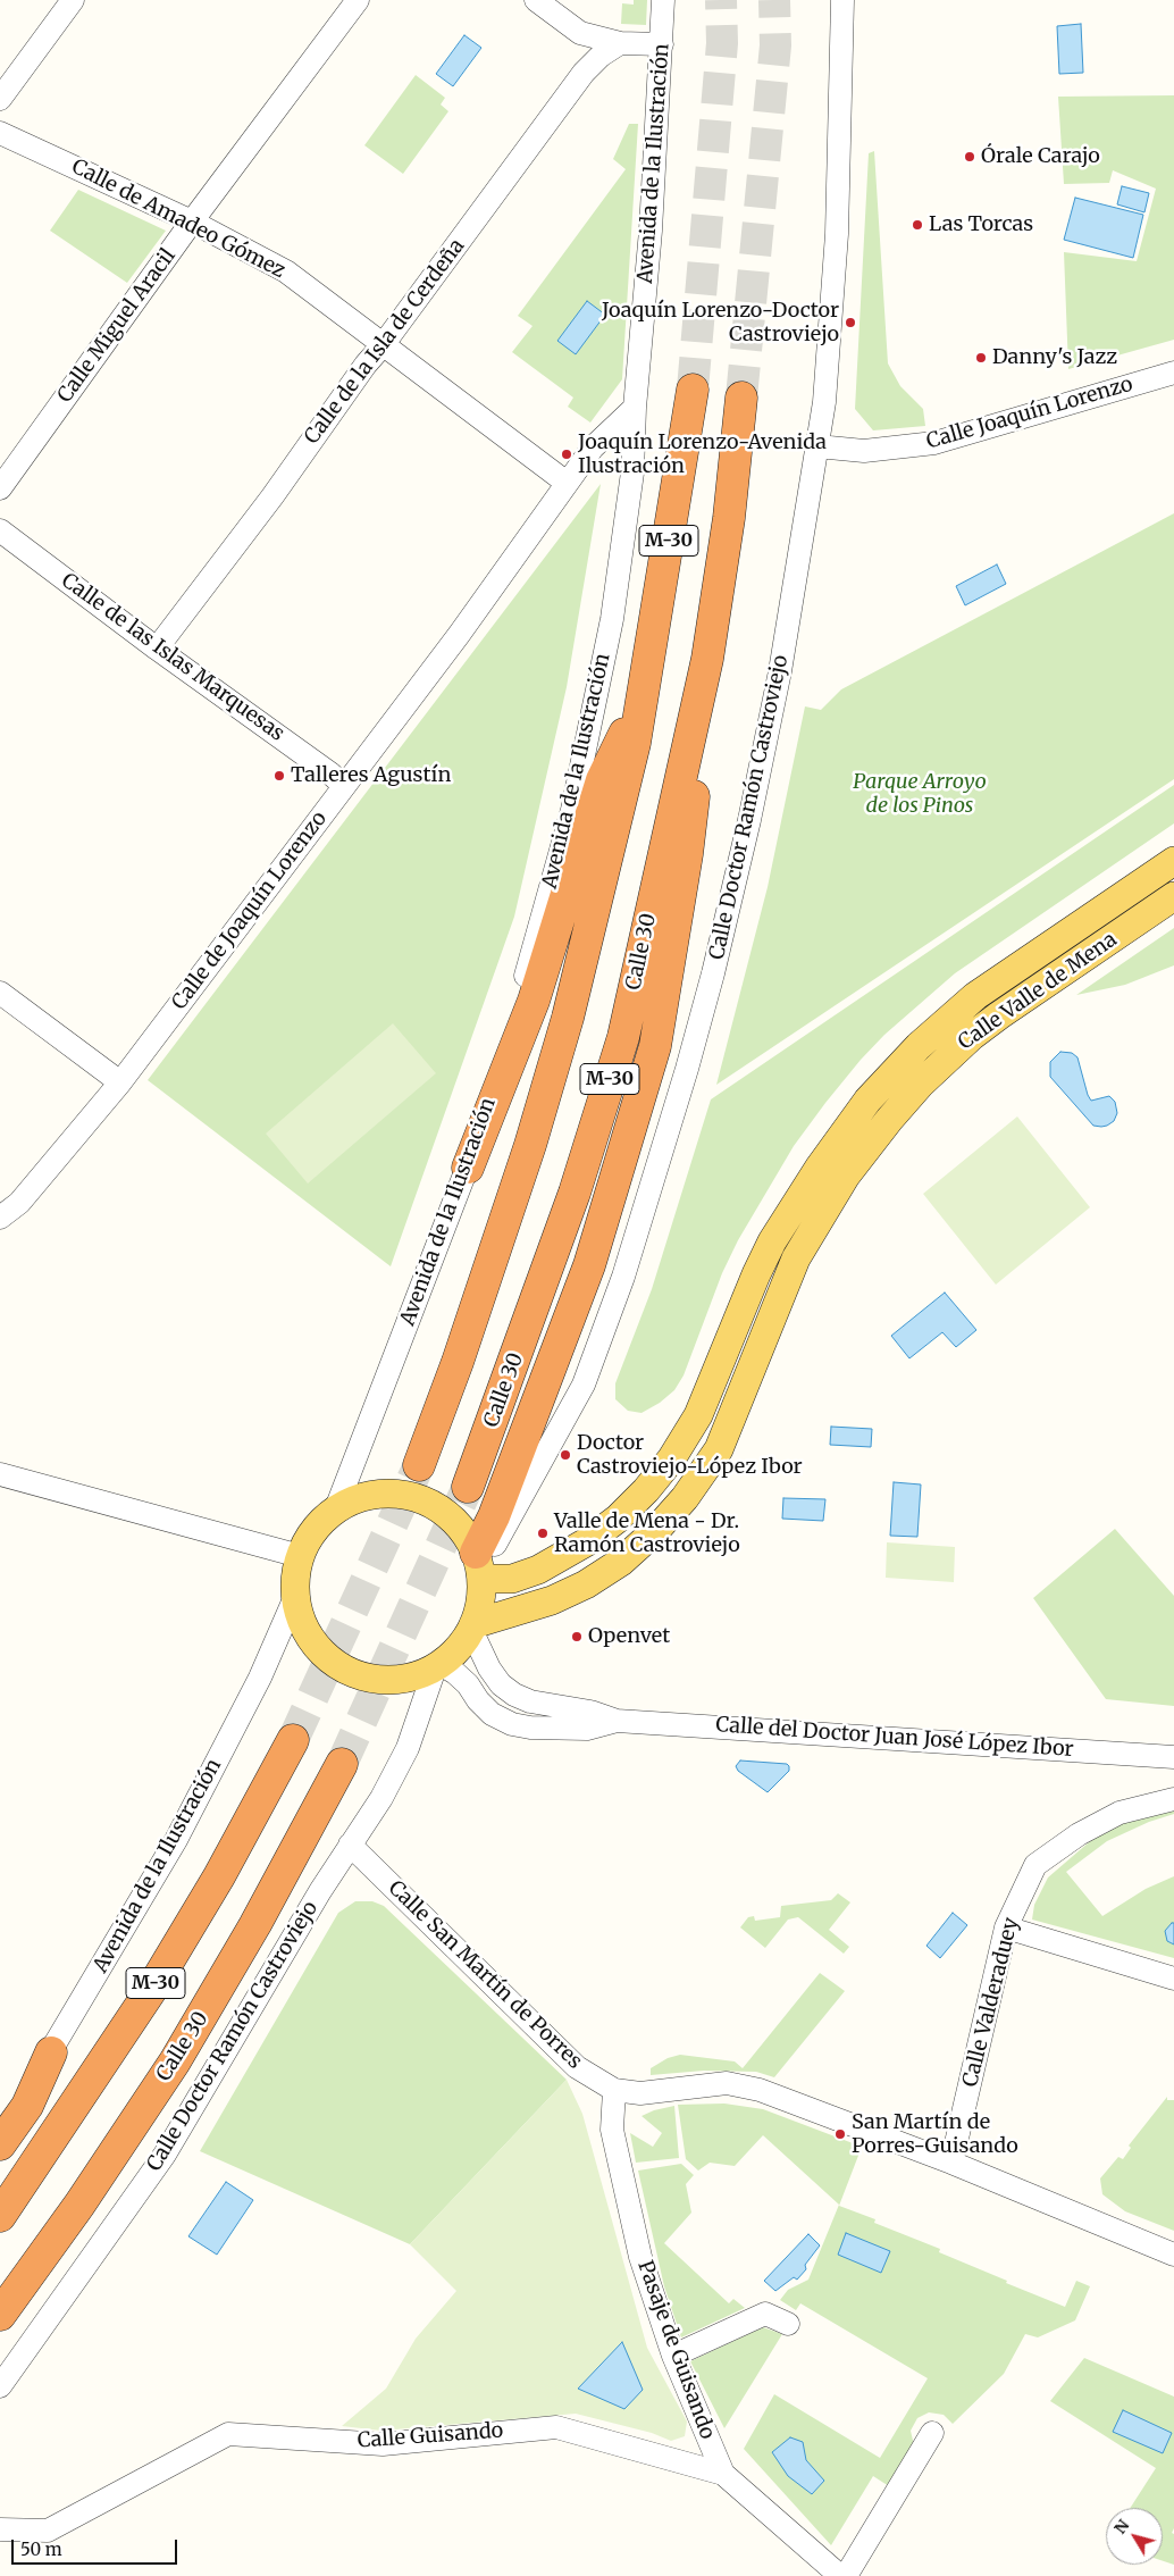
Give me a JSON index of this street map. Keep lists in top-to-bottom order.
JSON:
{
  "streets": {
    "highway": ["M-30", "Calle 30"],
    "main road": ["Calle Valle de Mena"],
    "street": [
      "Avenida de la Ilustración",
      "Calle de Amadeo Gómez",
      "Calle Miguel Aracil",
      "Calle de la Isla de Cerdeña",
      "Calle Joaquín Lorenzo",
      "Calle de las Islas Marquesas",
      "Calle Doctor Ramón Castroviejo",
      "Calle de Joaquín Lorenzo",
      "Calle del Doctor Juan José López Ibor",
      "Calle San Martín de Porres",
      "Calle Valderaduey",
      "Pasaje de Guisando",
      "Calle Guisando"
    ]
  },
  "crossings": [
    ["Avenida de la Ilustración", "Calle Doctor Ramón Castroviejo"],
    ["Avenida de la Ilustración", "Calle de Joaquín Lorenzo"],
    ["Avenida de la Ilustración", "Calle Valle de Mena"],
    ["Calle de Amadeo Gómez", "Calle Miguel Aracil"],
    ["Calle de Amadeo Gómez", "Calle de la Isla de Cerdeña"],
    ["Calle de Amadeo Gómez", "Calle de Joaquín Lorenzo"],
    ["Calle de la Isla de Cerdeña", "Calle de las Islas Marquesas"],
    ["Calle Joaquín Lorenzo", "Calle Doctor Ramón Castroviejo"],
    ["Calle de las Islas Marquesas", "Calle de Joaquín Lorenzo"],
    ["Calle Doctor Ramón Castroviejo", "Calle Valle de Mena"],
    ["Calle Doctor Ramón Castroviejo", "Calle San Martín de Porres"],
    ["Calle San Martín de Porres", "Calle Valderaduey"],
    ["Calle San Martín de Porres", "Pasaje de Guisando"],
    ["Pasaje de Guisando", "Calle Guisando"]
  ],
  "parks": ["Parque Arroyo de los Pinos"],
  "places": [
    "Órale Carajo",
    "Las Torcas",
    "Joaquín Lorenzo-Doctor Castroviejo",
    "Danny's Jazz",
    "Joaquín Lorenzo-Avenida Ilustración",
    "Talleres Agustín",
    "Doctor Castroviejo-López Ibor",
    "Valle de Mena - Dr. Ramón Castroviejo",
    "Openvet",
    "San Martín de Porres-Guisando"
  ],
  "scale_bar": "50 m",
  "north": "top left"
}
